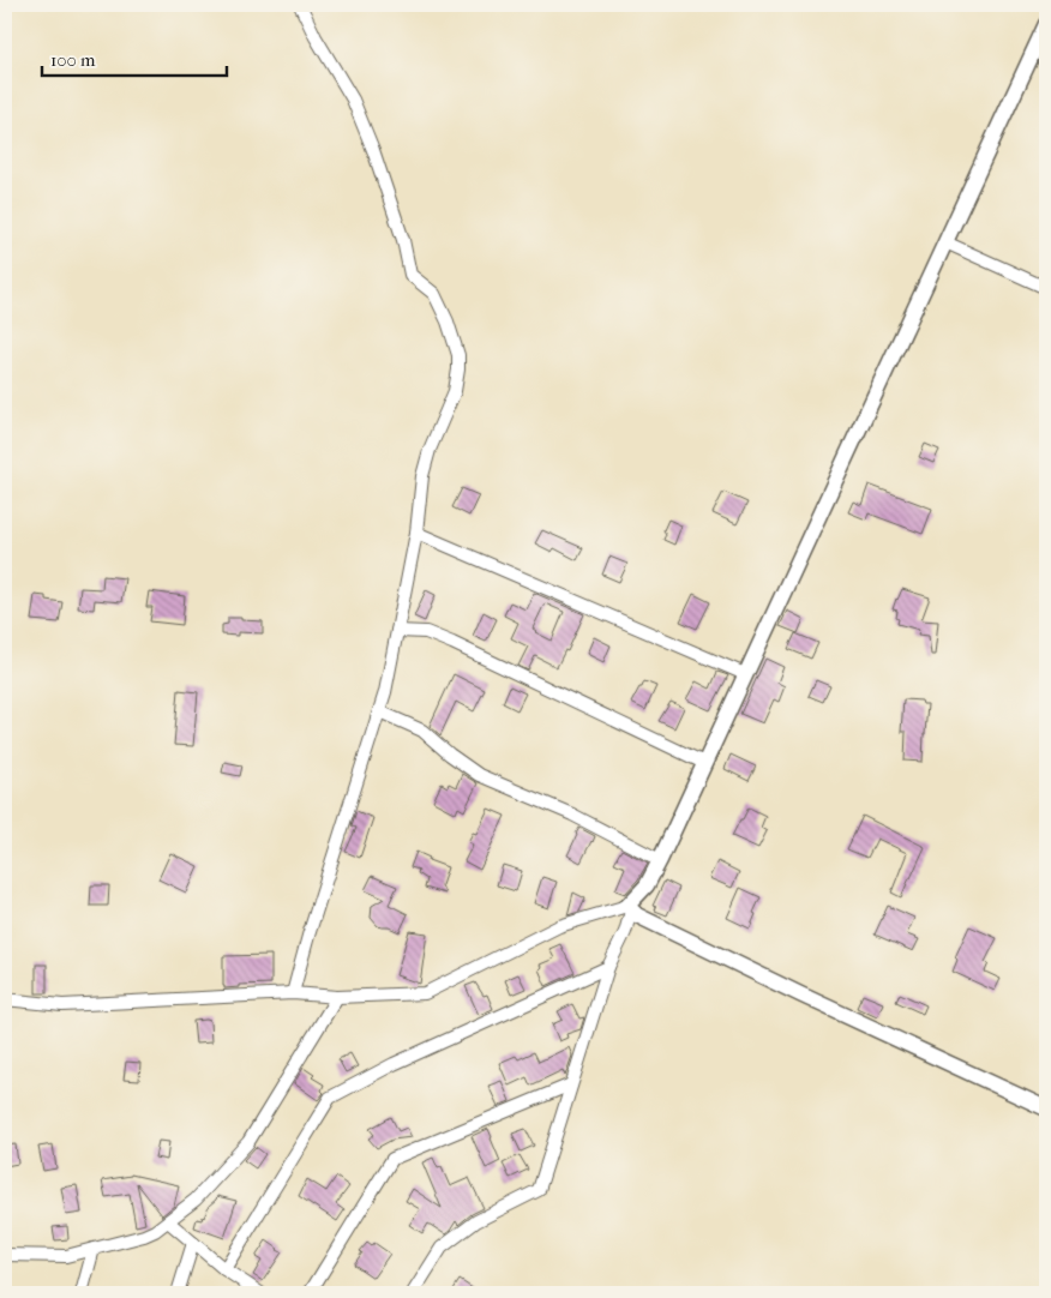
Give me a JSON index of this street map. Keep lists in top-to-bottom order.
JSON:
{
  "scale_bar": "100 m"
}
